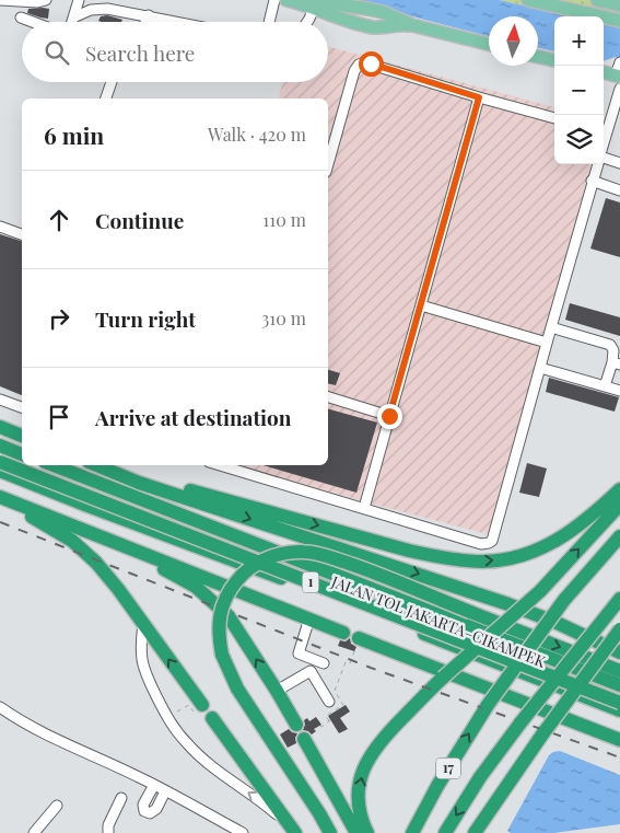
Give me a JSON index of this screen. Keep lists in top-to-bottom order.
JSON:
{
  "streets": {
    "highway": ["1", "JALAN TOL JAKARTA–CIKAMPEK", "17"]
  },
  "north": "top",
  "page": {
    "map_buttons": ["+", "−"],
    "search": "Search here",
    "heading": ["6 min", "Walk · 420 m"],
    "list": [
      ["Continue", "110 m"],
      ["Turn right", "310 m"],
      "Arrive at destination"
    ]
  }
}
